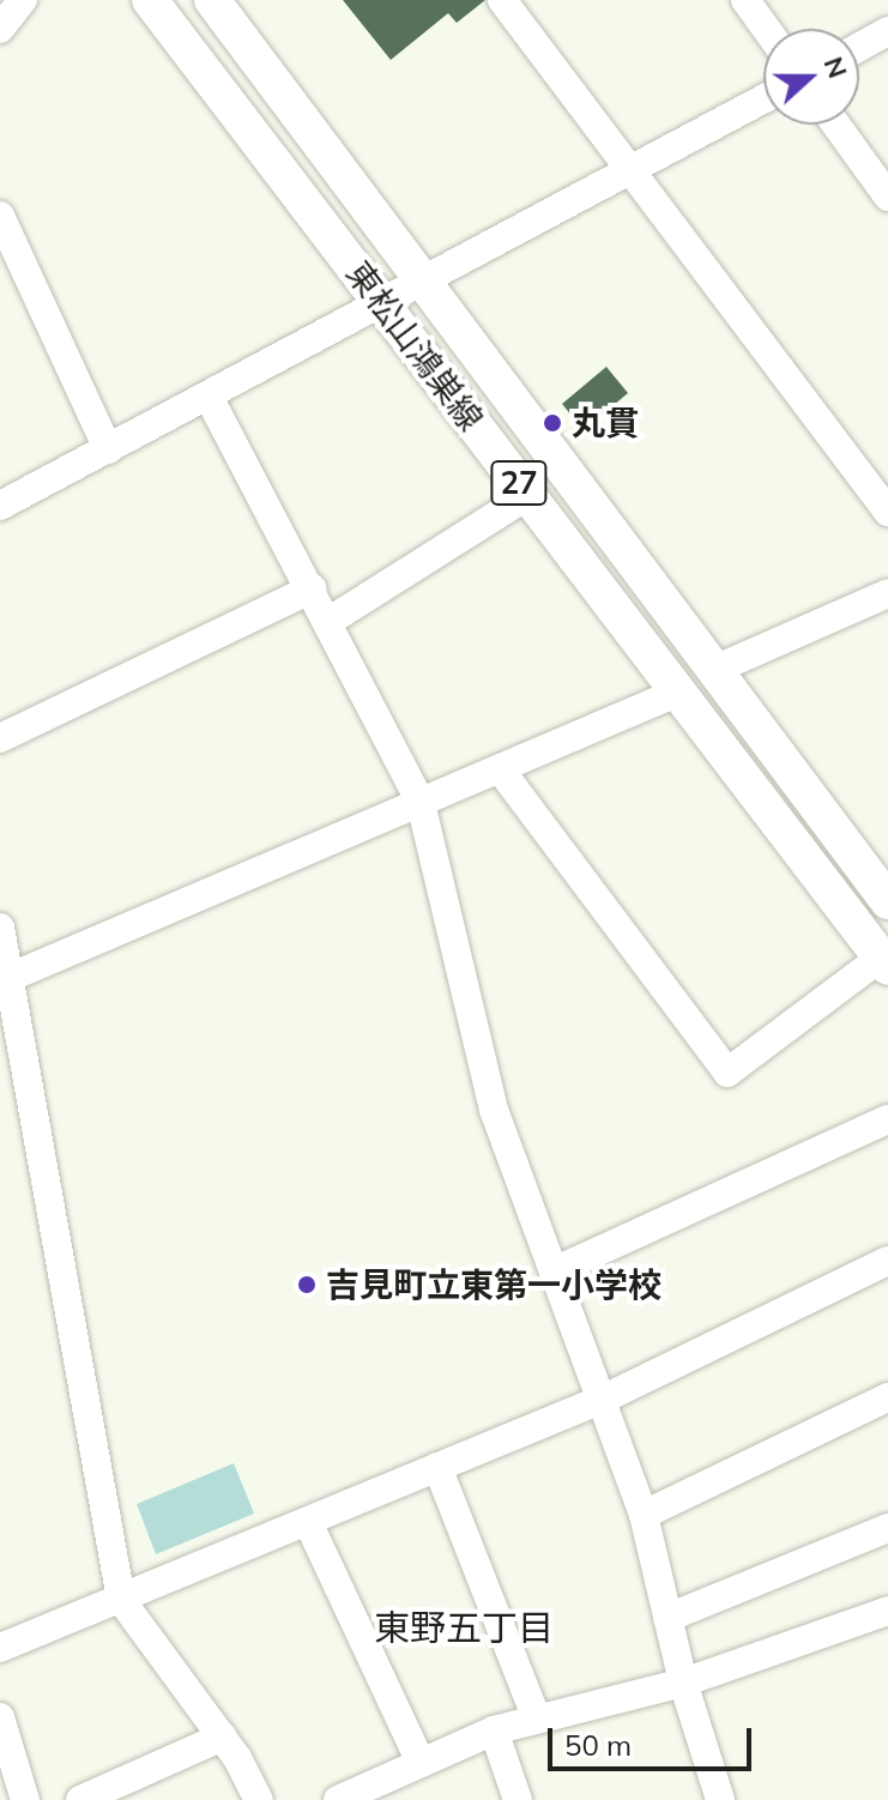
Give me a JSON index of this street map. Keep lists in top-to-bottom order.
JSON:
{
  "streets": {
    "main road": ["東松山鴻巣線", "27"]
  },
  "districts": ["東野五丁目"],
  "places": ["丸貫", "吉見町立東第一小学校"],
  "scale_bar": "50 m",
  "north": "right"
}
